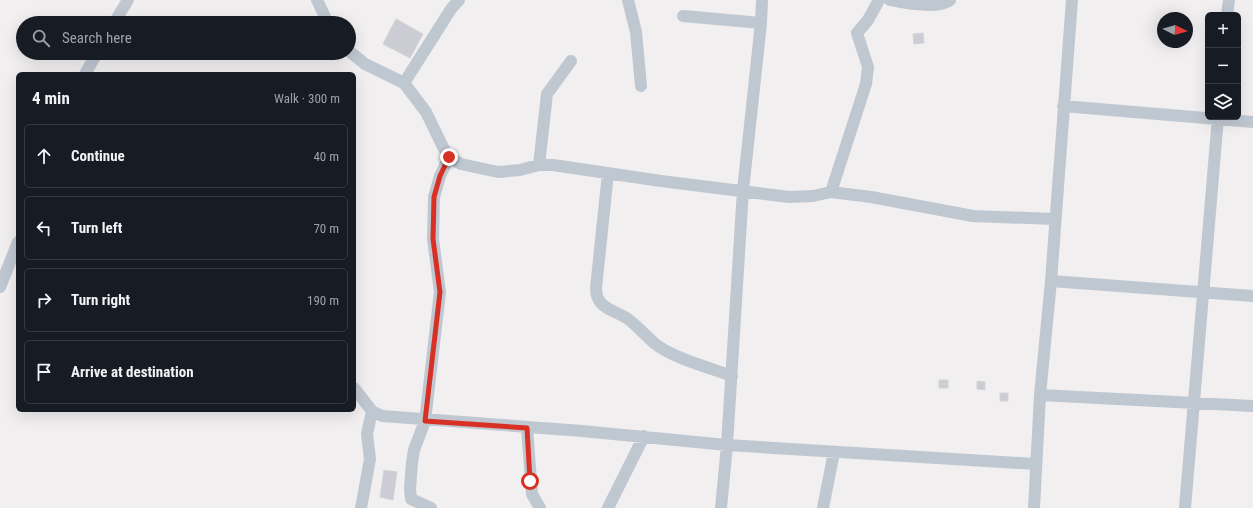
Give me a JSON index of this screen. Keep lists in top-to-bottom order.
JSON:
{
  "north": "right",
  "page": {
    "map_buttons": ["+", "−"],
    "search": "Search here",
    "heading": ["4 min", "Walk · 300 m"],
    "list": [
      ["Continue", "40 m"],
      ["Turn left", "70 m"],
      ["Turn right", "190 m"],
      "Arrive at destination"
    ]
  }
}
